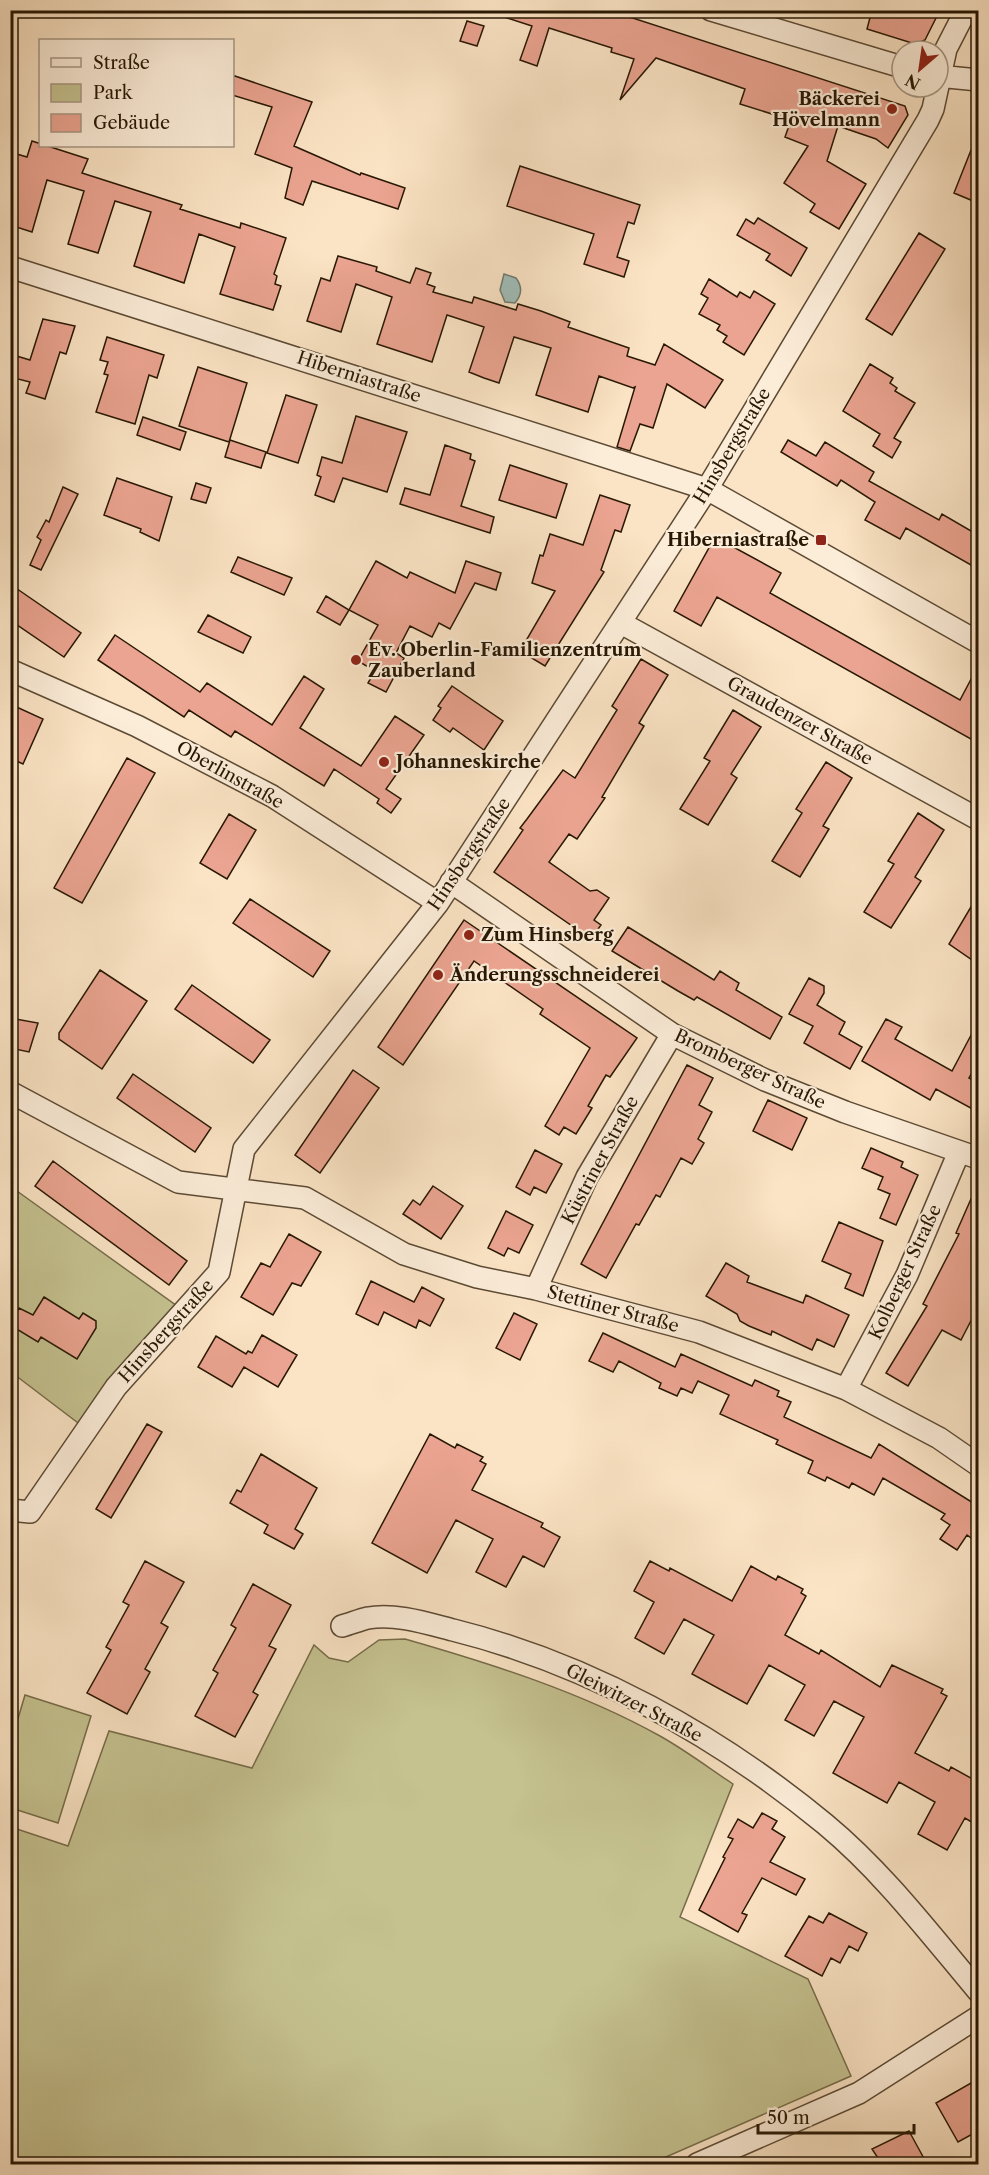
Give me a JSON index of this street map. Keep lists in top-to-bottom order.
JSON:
{
  "streets": {
    "street": [
      "Hiberniastraße",
      "Hinsbergstraße",
      "Graudenzer Straße",
      "Oberlinstraße",
      "Bromberger Straße",
      "Küstriner Straße",
      "Kolberger Straße",
      "Stettiner Straße",
      "Gleiwitzer Straße"
    ]
  },
  "crossings": [
    ["Hiberniastraße", "Hinsbergstraße"],
    ["Hinsbergstraße", "Graudenzer Straße"],
    ["Hinsbergstraße", "Oberlinstraße"],
    ["Hinsbergstraße", "Bromberger Straße"],
    ["Hinsbergstraße", "Stettiner Straße"],
    ["Bromberger Straße", "Küstriner Straße"],
    ["Bromberger Straße", "Kolberger Straße"],
    ["Küstriner Straße", "Stettiner Straße"],
    ["Kolberger Straße", "Stettiner Straße"]
  ],
  "places": {
    "other": [
      "Bäckerei Hövelmann",
      "Ev. Oberlin-Familienzentrum Zauberland",
      "Johanneskirche",
      "Zum Hinsberg",
      "Änderungsschneiderei"
    ],
    "transit": ["Hiberniastraße"]
  },
  "legend": ["Straße", "Park", "Gebäude"],
  "scale_bar": "50 m",
  "north": "bottom left"
}
